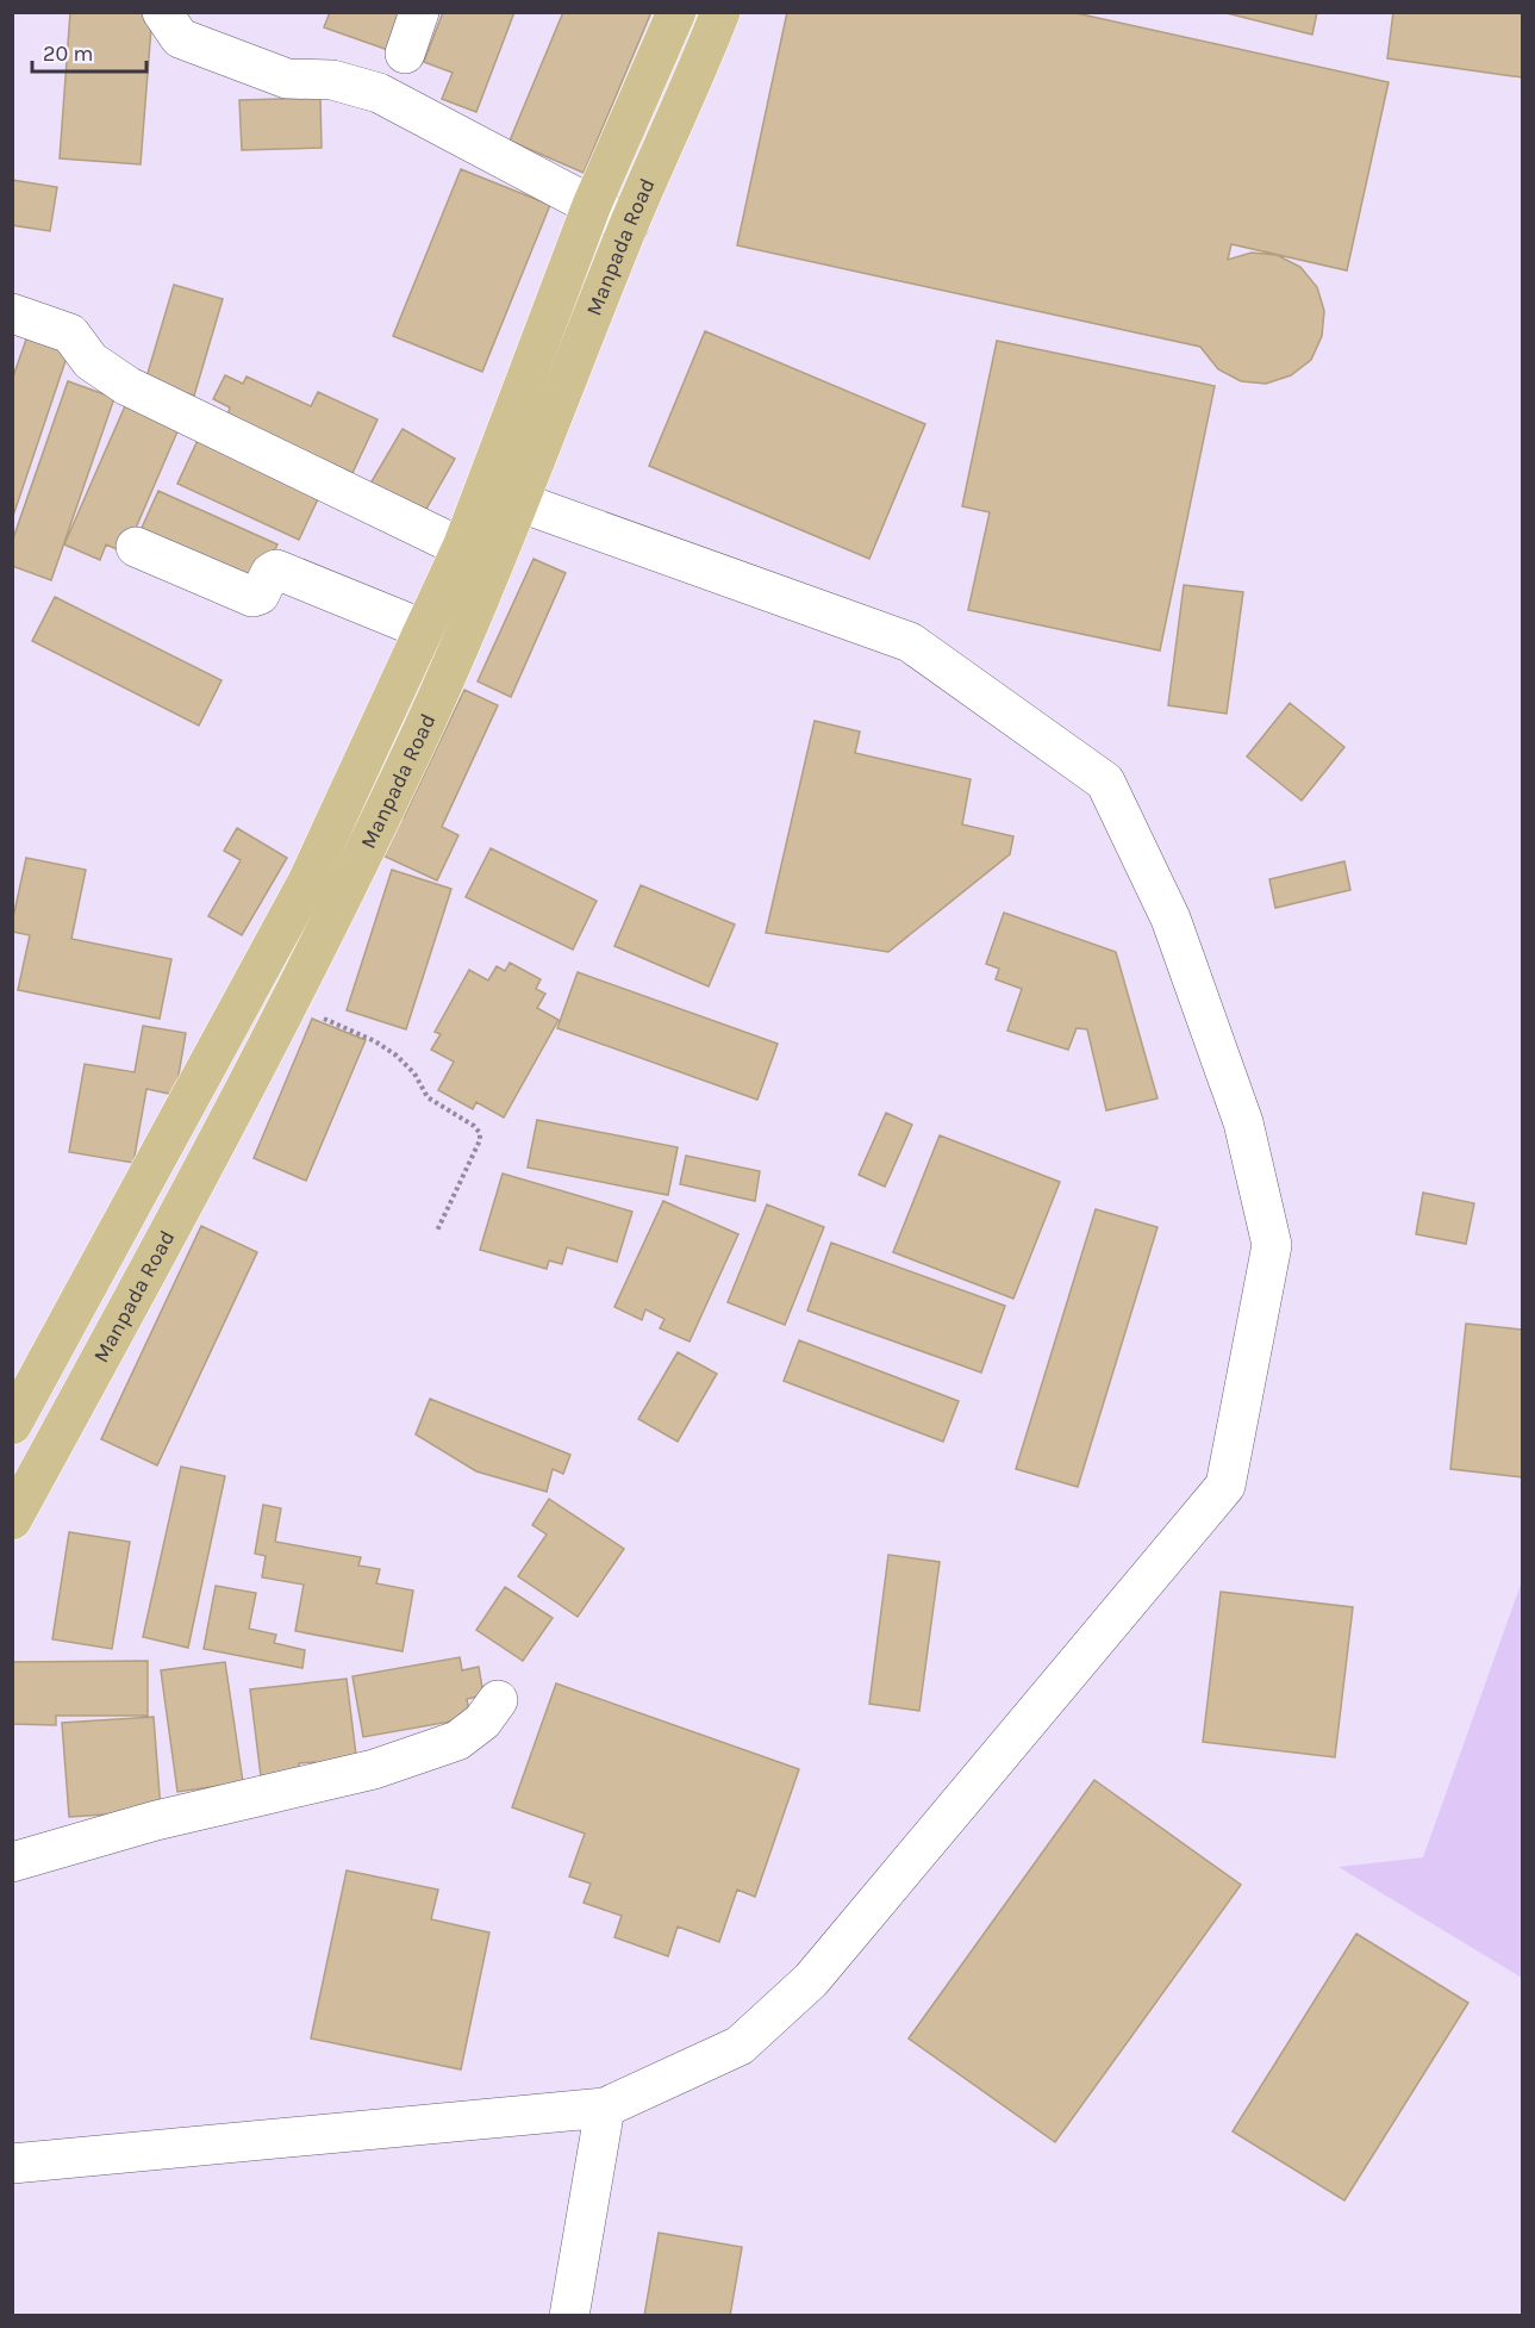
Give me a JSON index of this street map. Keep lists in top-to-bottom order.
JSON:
{
  "streets": {
    "main road": ["Manpada Road"]
  },
  "scale_bar": "20 m"
}
